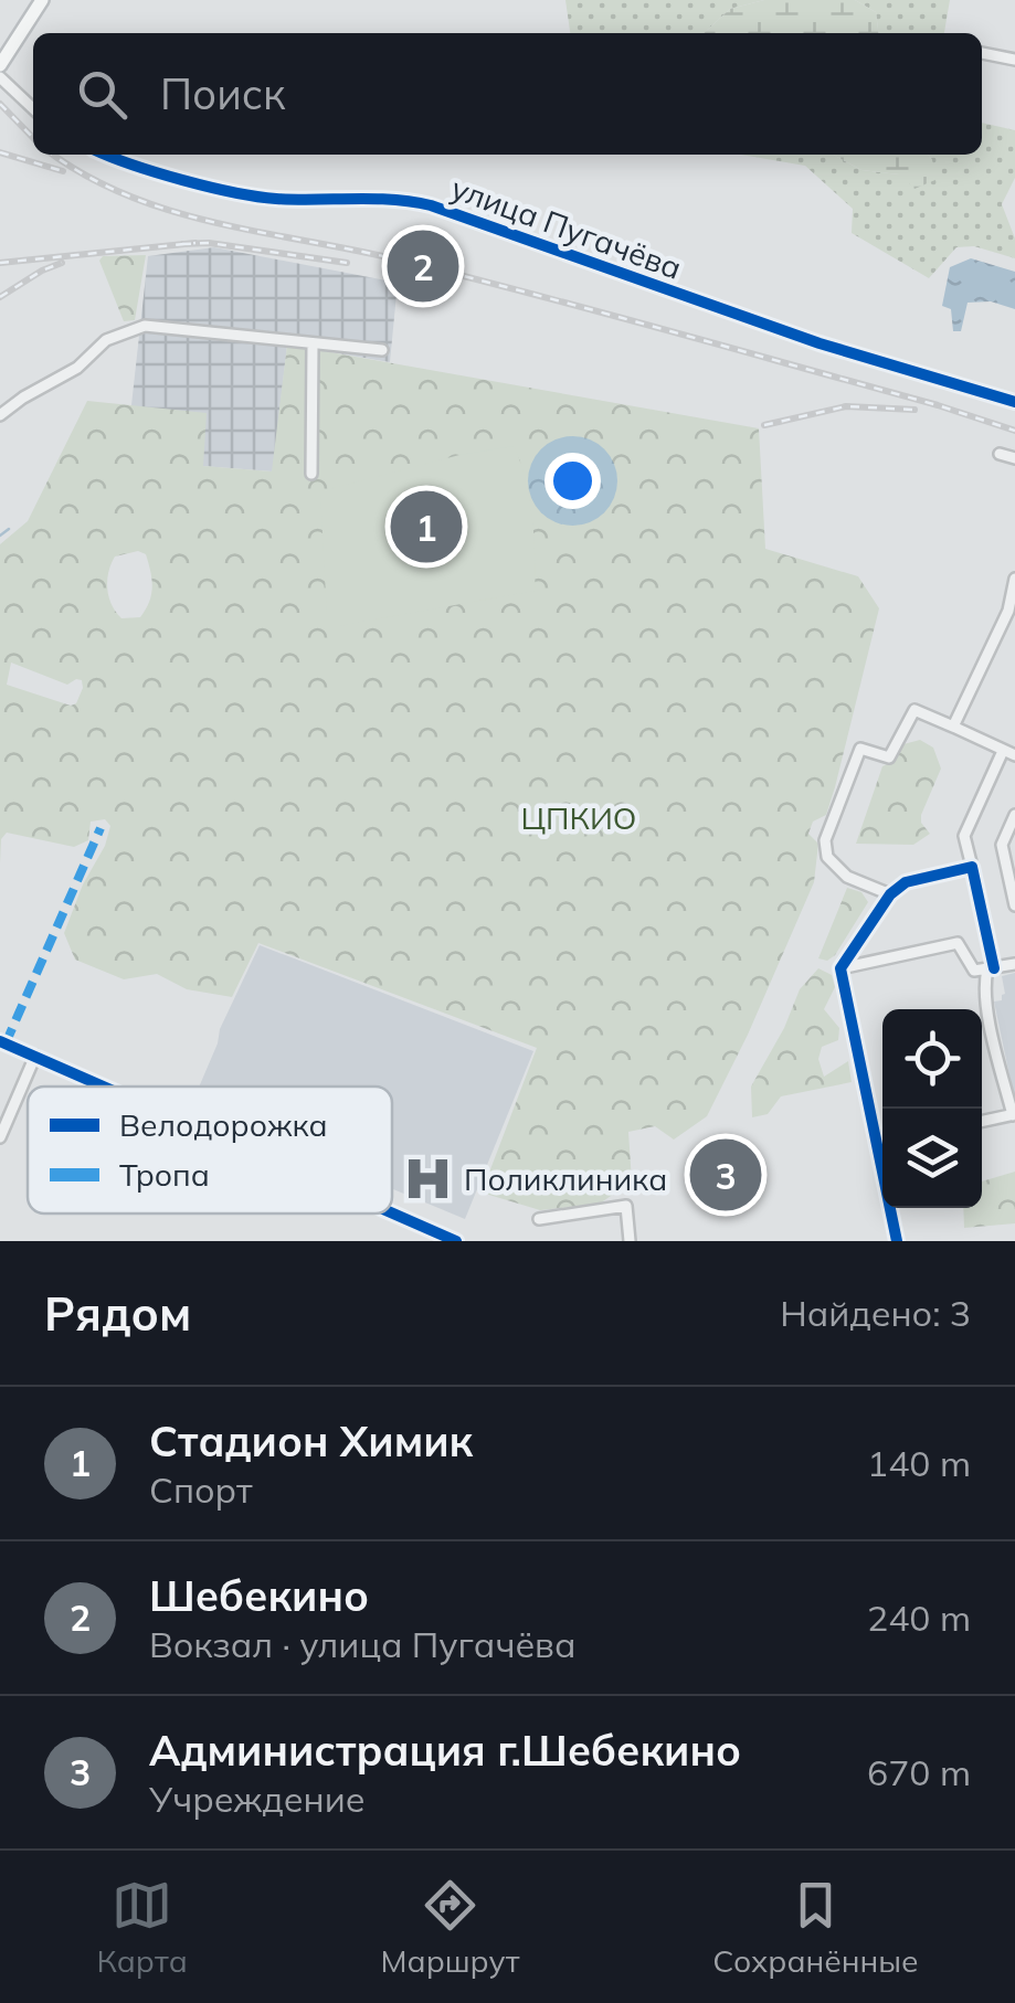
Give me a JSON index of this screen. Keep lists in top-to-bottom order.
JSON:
{
  "streets": {
    "street": ["улица Пугачёва"]
  },
  "parks": ["ЦПКИО"],
  "places": {
    "hospital": ["Поликлиника"]
  },
  "legend": ["Велодорожка", "Тропа"],
  "page": {
    "search": "Поиск",
    "pins": ["2", "1", "3"],
    "heading": ["Рядом", "Найдено: 3"],
    "list": [
      {
        "mark": "1",
        "name": "Стадион Химик",
        "note": "Спорт",
        "value": "140 m"
      },
      {
        "mark": "2",
        "name": "Шебекино",
        "note": "Вокзал · улица Пугачёва",
        "value": "240 m"
      },
      {
        "mark": "3",
        "name": "Администрация г.Шебекино",
        "note": "Учреждение",
        "value": "670 m"
      }
    ],
    "nav": ["Карта", "Маршрут", "Сохранённые"]
  }
}
